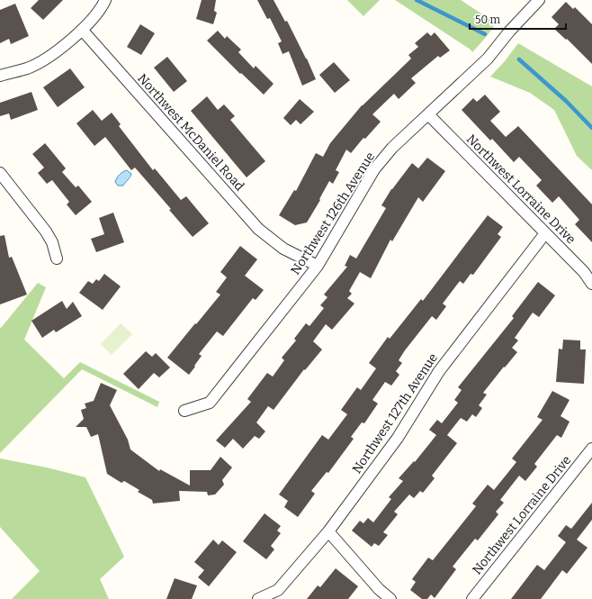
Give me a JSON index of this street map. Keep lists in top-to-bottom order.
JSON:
{
  "streets": {
    "street": [
      "Northwest McDaniel Road",
      "Northwest Lorraine Drive",
      "Northwest 126th Avenue",
      "Northwest 127th Avenue"
    ]
  },
  "crossings": [
    ["Northwest McDaniel Road", "Northwest 126th Avenue"],
    ["Northwest Lorraine Drive", "Northwest 126th Avenue"],
    ["Northwest Lorraine Drive", "Northwest 127th Avenue"]
  ],
  "scale_bar": "50 m"
}
